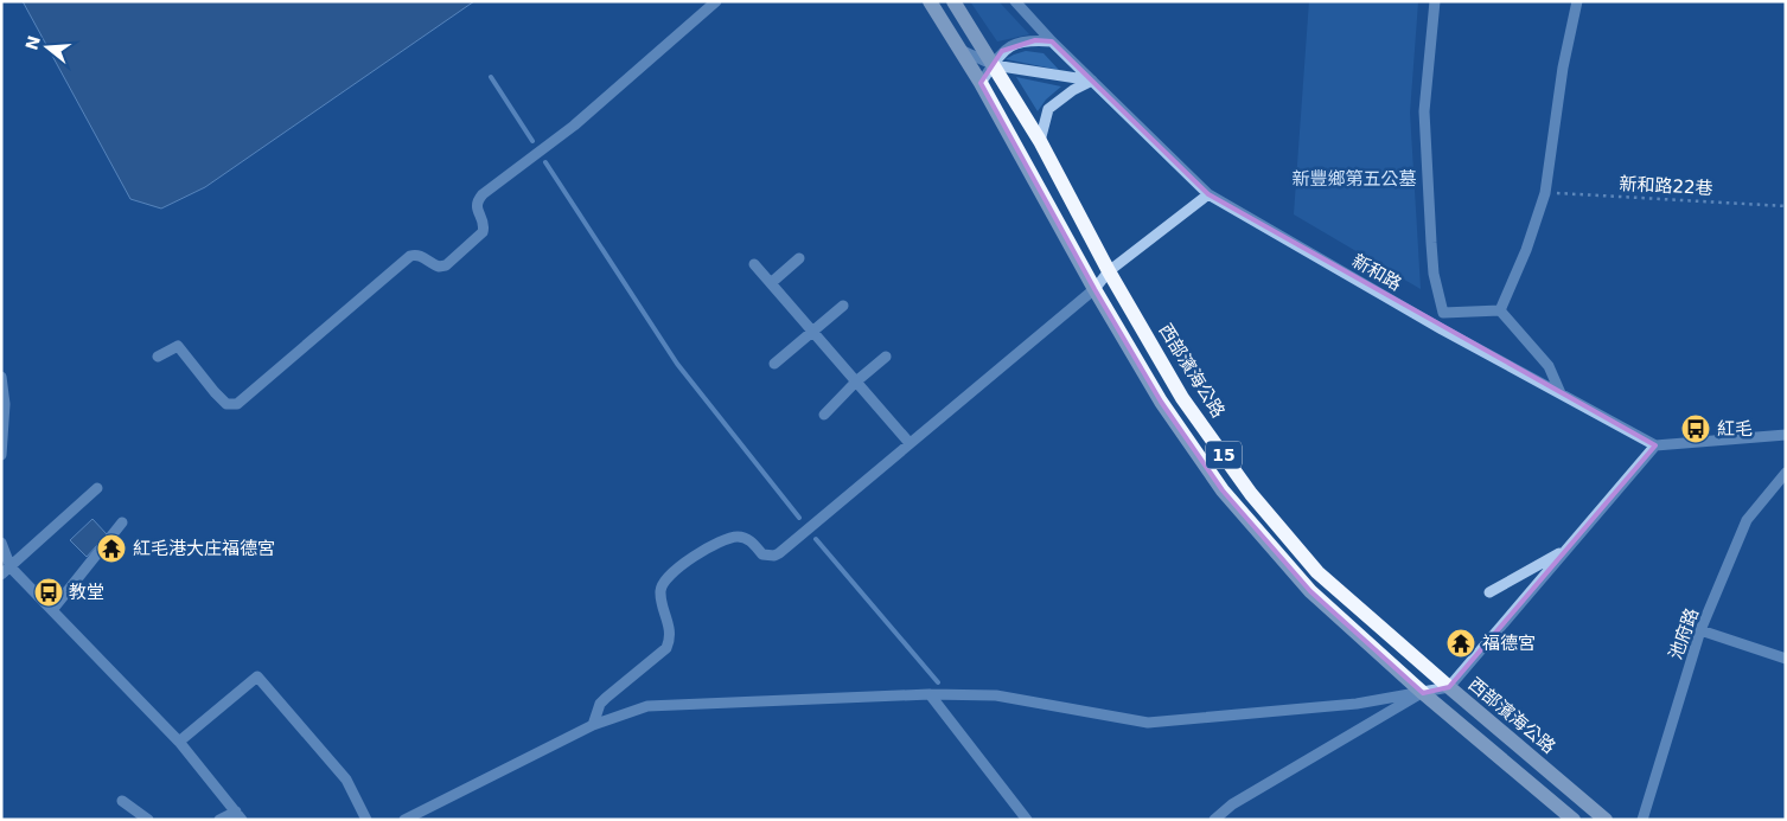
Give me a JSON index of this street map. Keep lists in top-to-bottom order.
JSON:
{
  "streets": {
    "main road": ["西部濱海公路", "15"],
    "street": ["新和路", "池府路"],
    "path": ["新和路22巷"]
  },
  "parks": ["新豐鄉第五公墓"],
  "places": {
    "bus stop": ["紅毛", "教堂"],
    "temple": ["紅毛港大庄福德宮", "福德宮"]
  },
  "north": "left"
}
